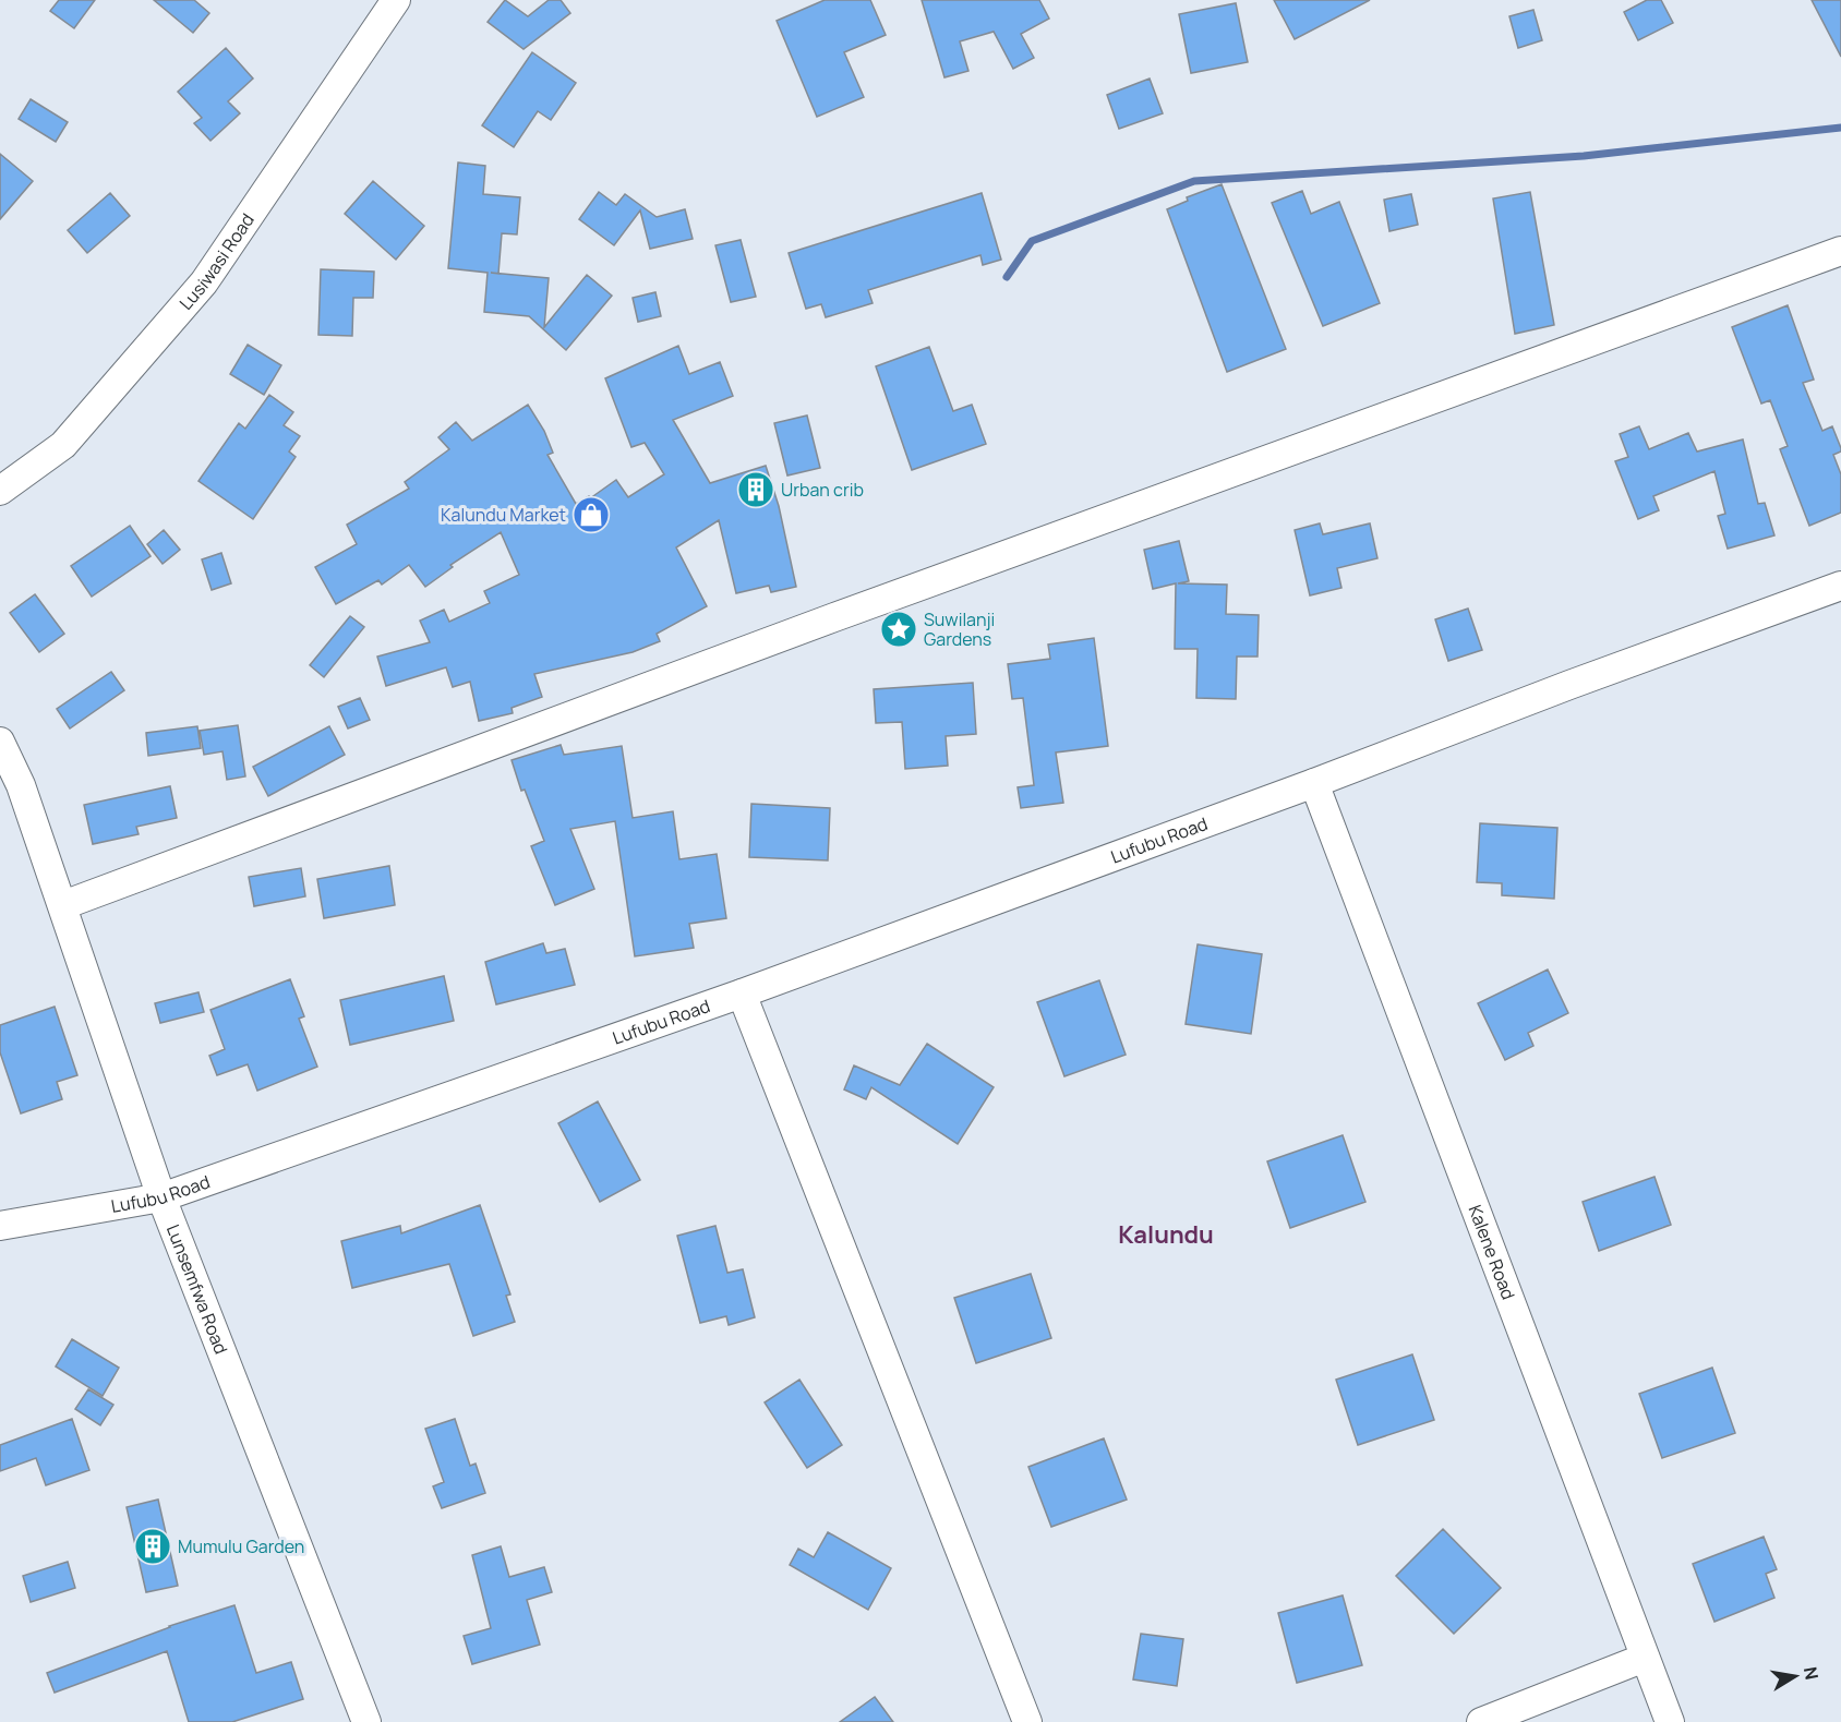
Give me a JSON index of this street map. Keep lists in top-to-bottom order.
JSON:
{
  "streets": {
    "street": [
      "Lusiwasi Road",
      "Lufubu Road",
      "Kalene Road",
      "Lunsemfwa Road"
    ]
  },
  "crossings": [
    ["Lufubu Road", "Kalene Road"],
    ["Lufubu Road", "Lunsemfwa Road"]
  ],
  "districts": ["Kalundu"],
  "places": {
    "building": ["Urban crib", "Mumulu Garden"],
    "shop": ["Kalundu Market"],
    "place": ["Suwilanji Gardens"]
  },
  "north": "right"
}
